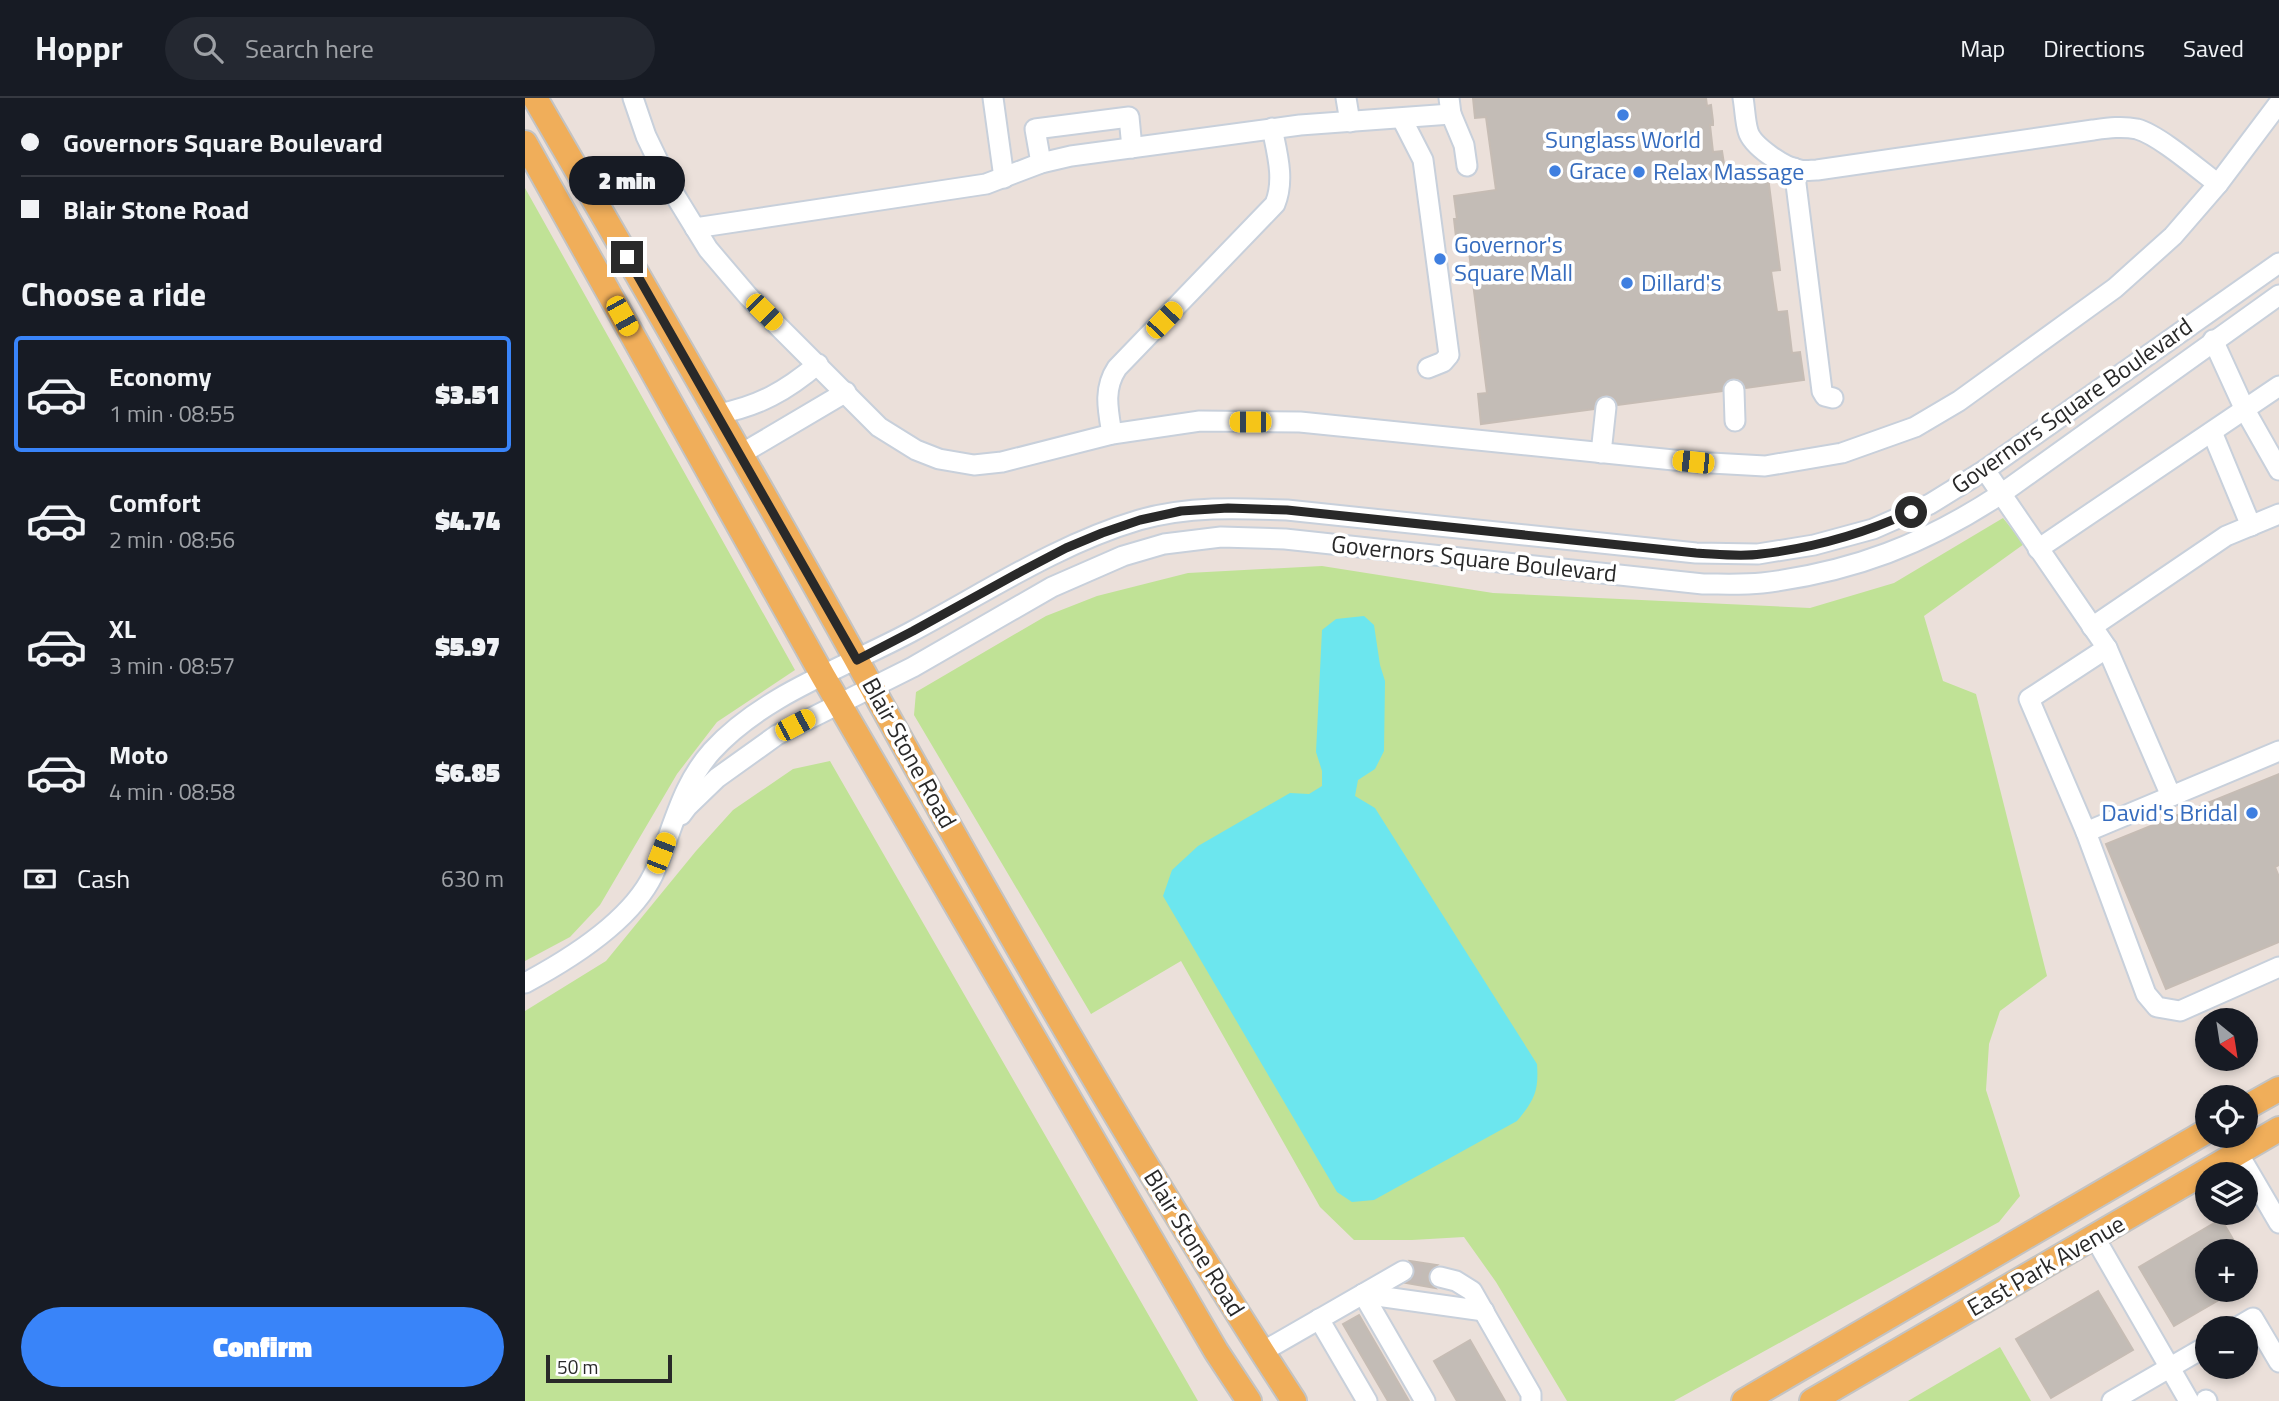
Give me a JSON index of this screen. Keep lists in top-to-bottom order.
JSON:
{
  "streets": {
    "main road": ["Blair Stone Road", "East Park Avenue"],
    "street": ["Governors Square Boulevard"]
  },
  "crossings": [
    ["Governors Square Boulevard", "Blair Stone Road"]
  ],
  "places": [
    "Sunglass World",
    "Grace",
    "Relax Massage",
    "Governor's Square Mall",
    "Dillard's",
    "David's Bridal"
  ],
  "scale_bar": "50 m",
  "north": "bottom right",
  "page": {
    "header": "Hoppr",
    "search": "Search here",
    "nav": ["Map", "Directions", "Saved"],
    "banner": ["Governors Square Boulevard", "Blair Stone Road"],
    "bubble": "2 min",
    "heading": "Choose a ride",
    "list": [
      {
        "name": "Economy",
        "note": "1 min · 08:55",
        "value": "$3.51"
      },
      {
        "name": "Comfort",
        "note": "2 min · 08:56",
        "value": "$4.74"
      },
      {
        "name": "XL",
        "note": "3 min · 08:57",
        "value": "$5.97"
      },
      {
        "name": "Moto",
        "note": "4 min · 08:58",
        "value": "$6.85"
      }
    ],
    "pay": ["Cash", "630 m"],
    "map_buttons": ["+", "−"],
    "buttons": "Confirm",
    "scale": "50 m"
  }
}
